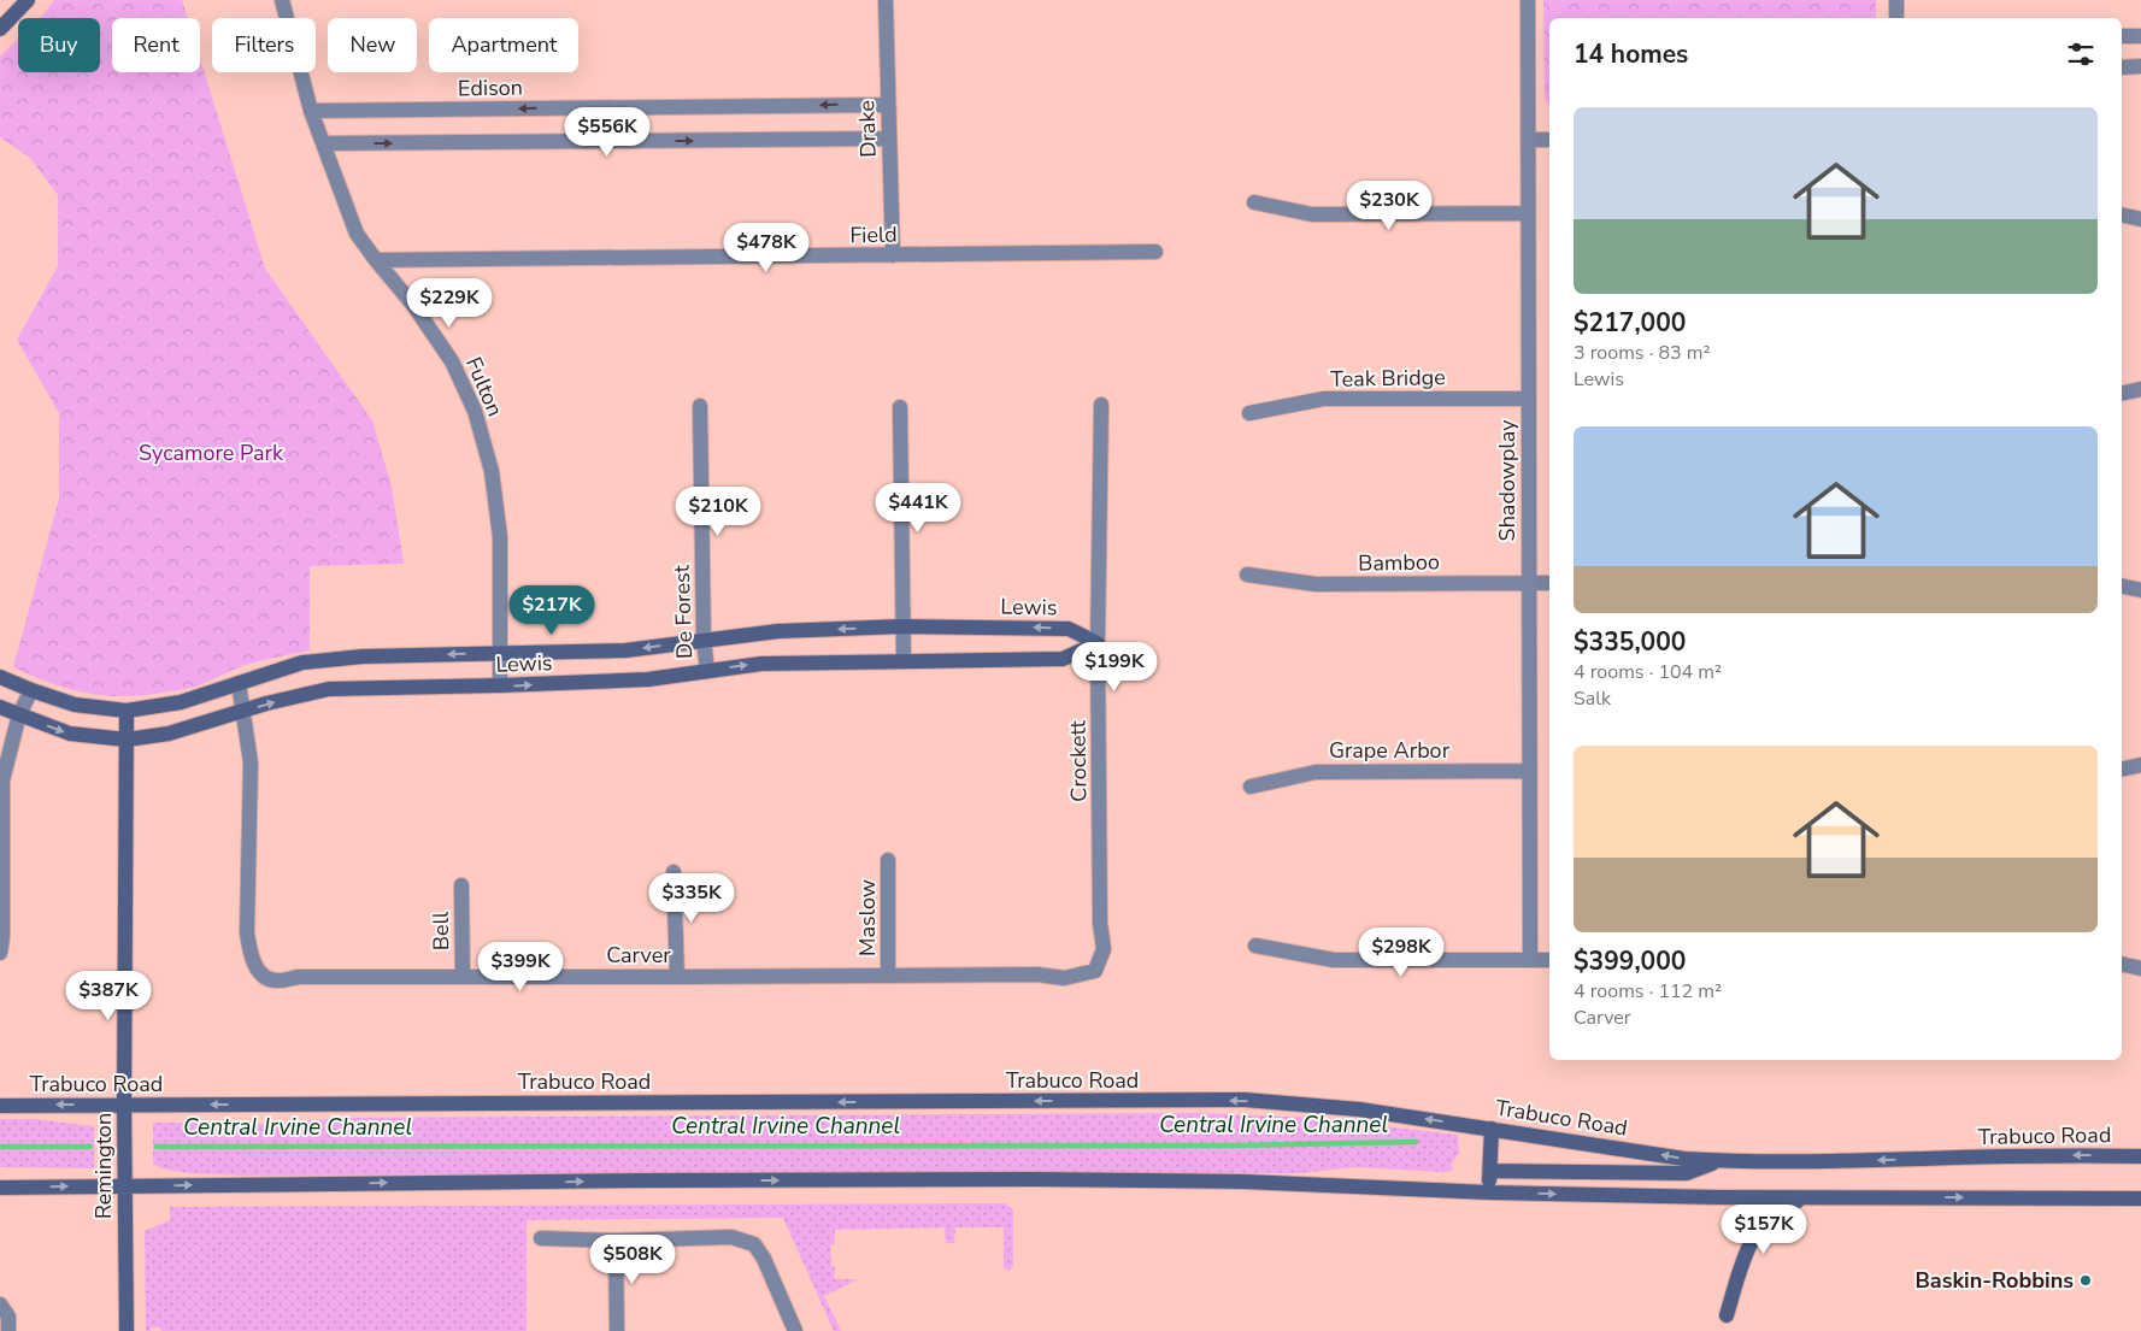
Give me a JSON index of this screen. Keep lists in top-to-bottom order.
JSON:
{
  "streets": {
    "main road": ["Lewis", "Trabuco Road", "Remington"],
    "street": [
      "Edison",
      "Drake",
      "Field",
      "Teak Bridge",
      "Fulton",
      "Shadowplay",
      "Bamboo",
      "De Forest",
      "Grape Arbor",
      "Crockett",
      "Maslow",
      "Bell",
      "Carver"
    ]
  },
  "crossings": [
    ["Edison", "Drake"],
    ["Edison", "Fulton"],
    ["Drake", "Field"],
    ["Field", "Fulton"],
    ["Teak Bridge", "Shadowplay"],
    ["Fulton", "Lewis"],
    ["Shadowplay", "Bamboo"],
    ["Shadowplay", "Grape Arbor"],
    ["Lewis", "De Forest"],
    ["Lewis", "Crockett"],
    ["Lewis", "Carver"],
    ["Lewis", "Remington"],
    ["Crockett", "Carver"],
    ["Maslow", "Carver"],
    ["Bell", "Carver"],
    ["Trabuco Road", "Remington"]
  ],
  "water": ["Central Irvine Channel"],
  "parks": ["Sycamore Park"],
  "places": ["Baskin-Robbins"],
  "page": {
    "chip": [
      "Buy",
      "Rent",
      "Filters",
      "New",
      "Apartment"
    ],
    "heading": "14 homes",
    "list": [
      {
        "name": "$217,000",
        "note": "3 rooms · 83 m² · Lewis"
      },
      {
        "name": "$335,000",
        "note": "4 rooms · 104 m² · Salk"
      },
      {
        "name": "$399,000",
        "note": "4 rooms · 112 m² · Carver"
      }
    ],
    "price": [
      "$556K",
      "$230K",
      "$478K",
      "$229K",
      "$441K",
      "$210K",
      "$217K",
      "$199K",
      "$335K",
      "$298K",
      "$399K",
      "$387K",
      "$157K",
      "$508K"
    ]
  }
}
